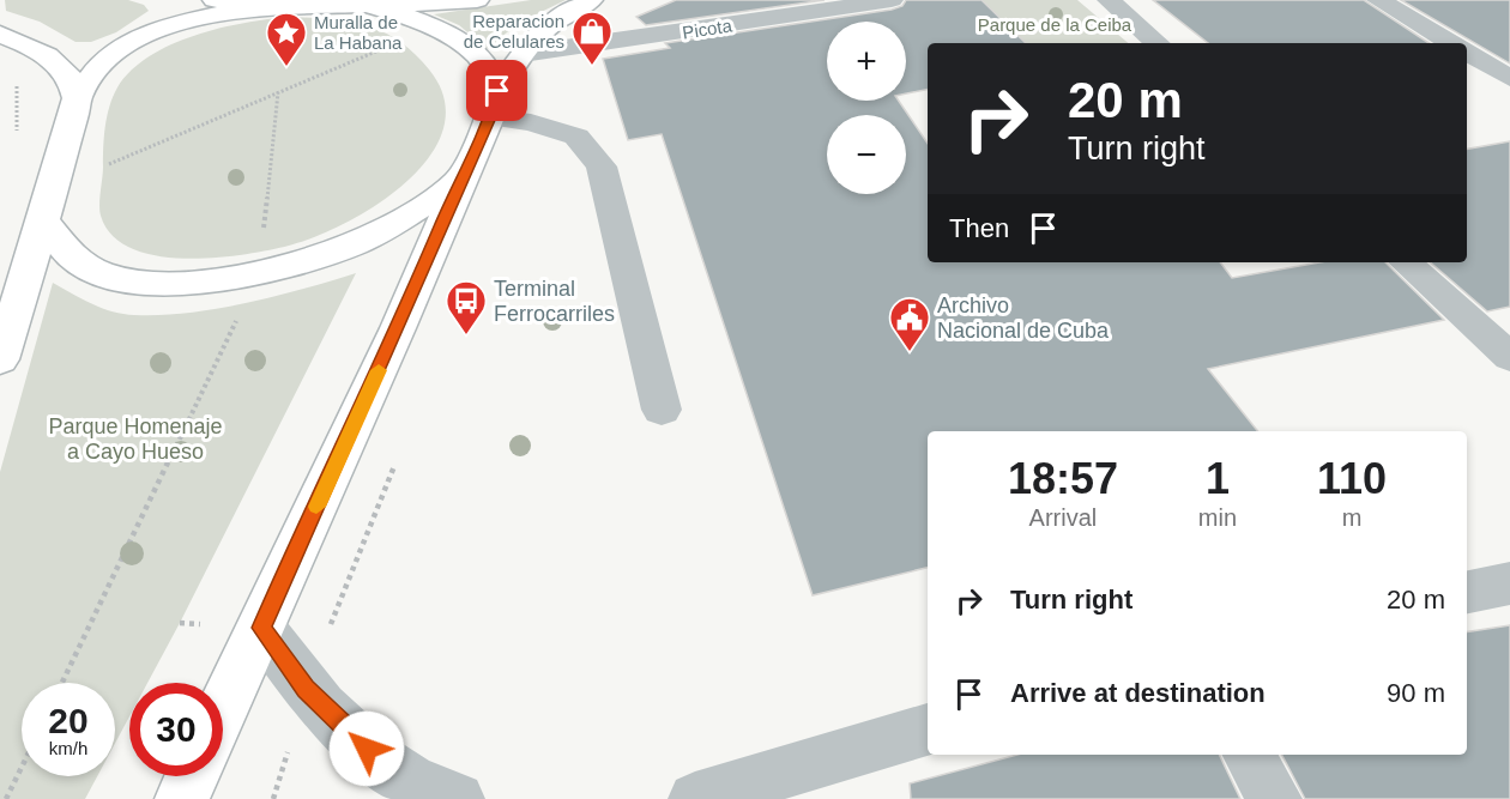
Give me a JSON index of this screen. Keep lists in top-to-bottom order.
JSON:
{
  "streets": {
    "street": ["Picota"]
  },
  "parks": ["Parque de la Ceiba", "Parque Homenaje a Cayo Hueso"],
  "places": {
    "shop": ["Reparacion de Celulares"],
    "place": ["Muralla de La Habana"],
    "bus stop": ["Terminal Ferrocarriles"],
    "public building": ["Archivo Nacional de Cuba"]
  },
  "page": {
    "map_buttons": ["+", "−"],
    "turn": ["20 m", "Turn right"],
    "then": "Then",
    "eta": [
      "18:57",
      "Arrival",
      "1",
      "min",
      "110",
      "m"
    ],
    "list": [
      {
        "name": "Turn right",
        "value": "20 m"
      },
      {
        "name": "Arrive at destination",
        "value": "90 m"
      }
    ],
    "speed": "20 km/h",
    "limit": "30"
  }
}
